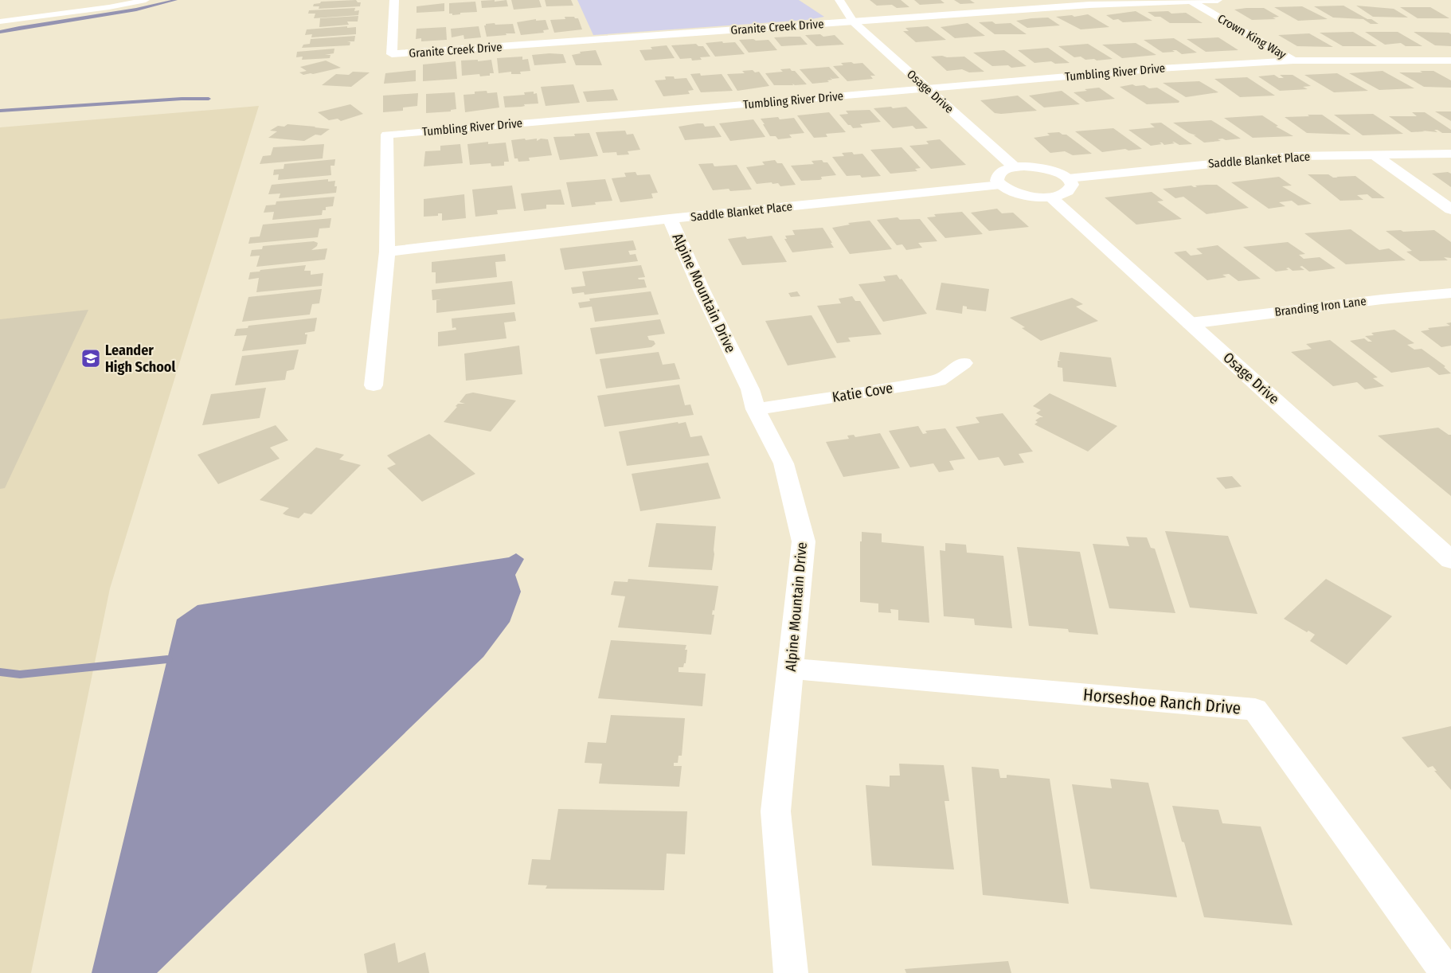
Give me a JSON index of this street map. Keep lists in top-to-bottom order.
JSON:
{
  "streets": {
    "street": [
      "Granite Creek Drive",
      "Crown King Way",
      "Tumbling River Drive",
      "Osage Drive",
      "Saddle Blanket Place",
      "Alpine Mountain Drive",
      "Branding Iron Lane",
      "Katie Cove",
      "Horseshoe Ranch Drive"
    ]
  },
  "crossings": [
    ["Granite Creek Drive", "Crown King Way"],
    ["Granite Creek Drive", "Osage Drive"],
    ["Crown King Way", "Tumbling River Drive"],
    ["Tumbling River Drive", "Osage Drive"],
    ["Tumbling River Drive", "Saddle Blanket Place"],
    ["Osage Drive", "Branding Iron Lane"],
    ["Saddle Blanket Place", "Alpine Mountain Drive"],
    ["Alpine Mountain Drive", "Katie Cove"],
    ["Alpine Mountain Drive", "Horseshoe Ranch Drive"]
  ],
  "places": {
    "school or university": ["Leander High School"]
  }
}
